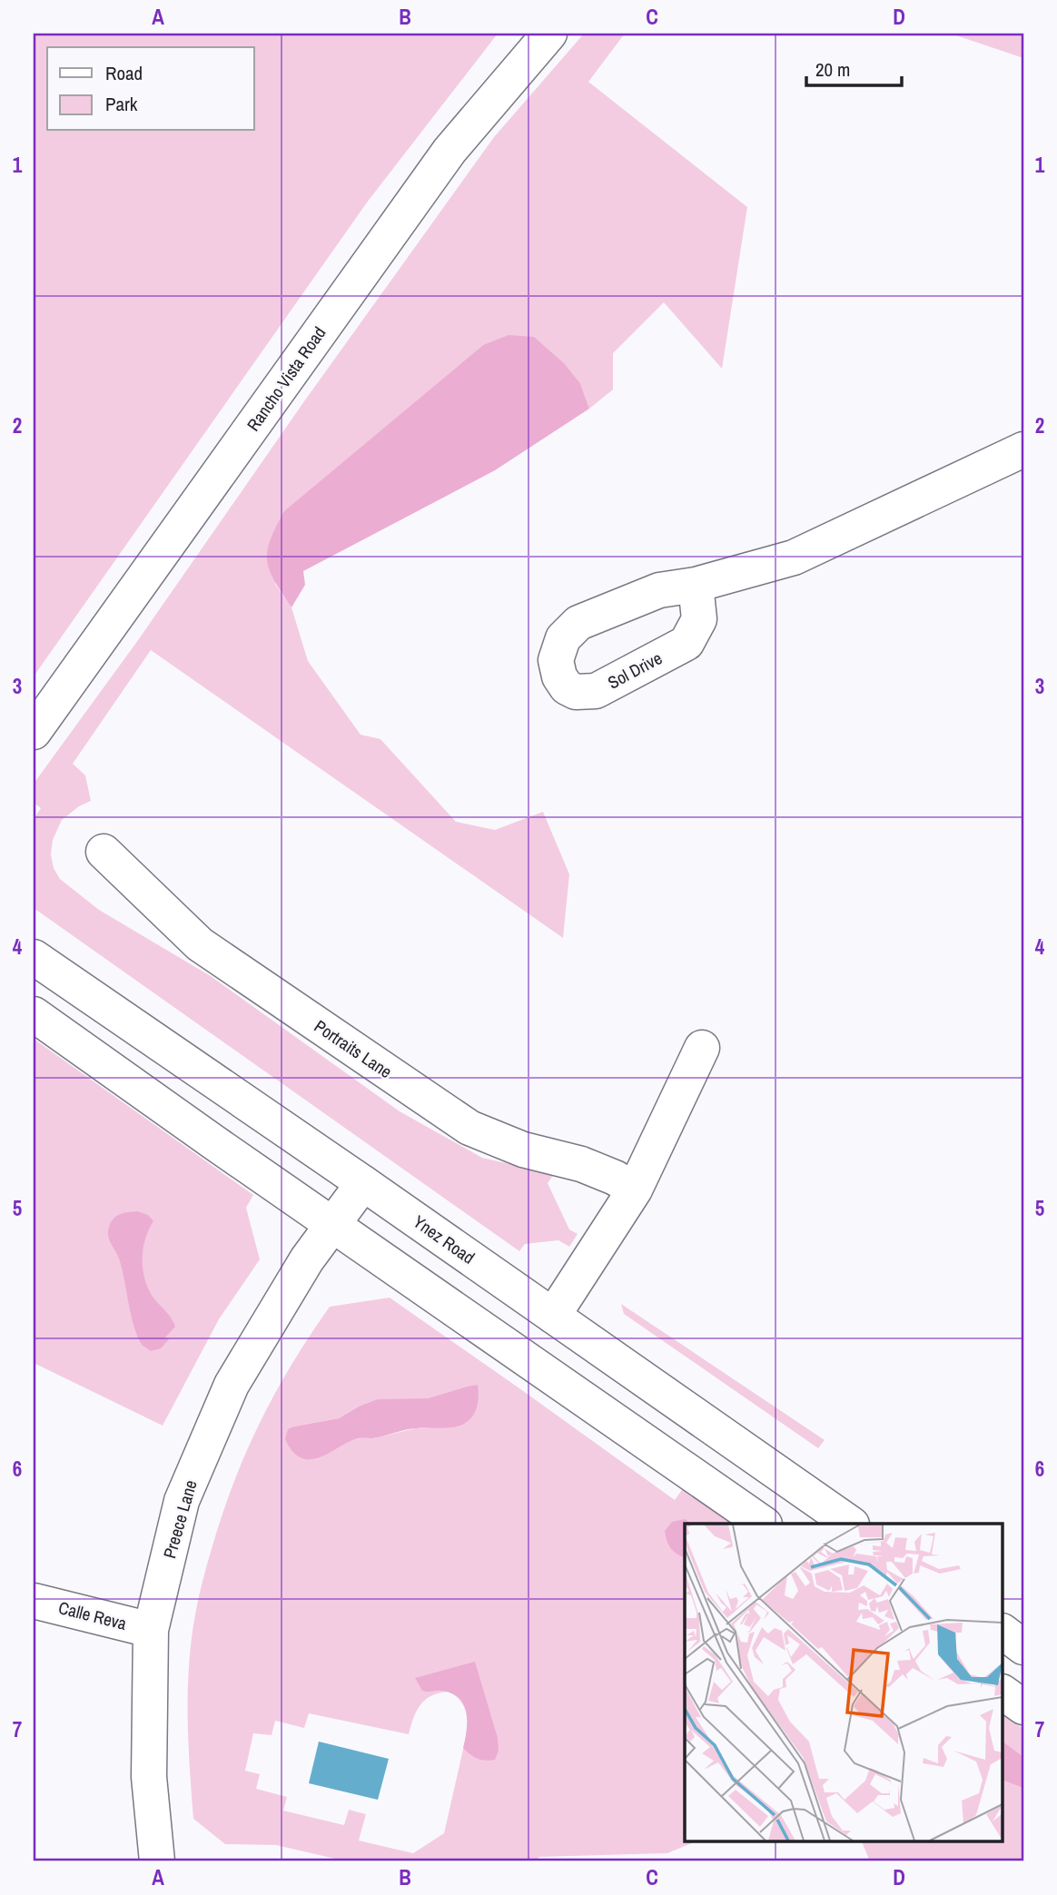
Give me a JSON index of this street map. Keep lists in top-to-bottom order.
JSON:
{
  "streets": {
    "main road": [
      "Rancho Vista Road",
      "Portraits Lane",
      "Ynez Road",
      "Preece Lane",
      "Calle Reva"
    ]
  },
  "crossings": [
    ["Ynez Road", "Preece Lane"],
    ["Preece Lane", "Calle Reva"]
  ],
  "legend": ["Road", "Park"],
  "scale_bar": "20 m",
  "grid": {
    "columns": [
      "A",
      "B",
      "C",
      "D"
    ],
    "rows": [
      "1",
      "2",
      "3",
      "4",
      "5",
      "6",
      "7"
    ]
  }
}
